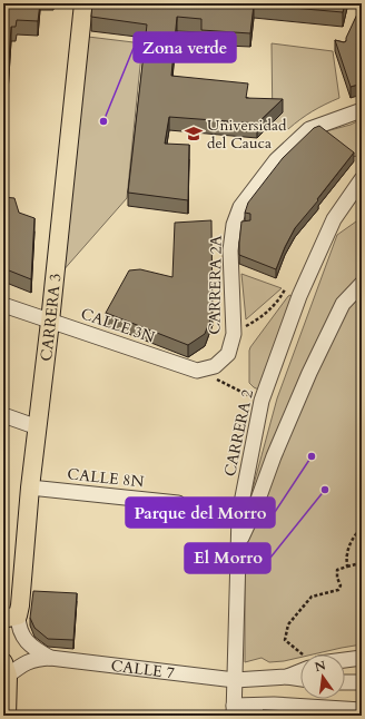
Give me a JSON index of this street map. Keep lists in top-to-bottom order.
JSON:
{
  "streets": {
    "main road": ["CARRERA 3"],
    "street": [
      "CARRERA 2A",
      "CALLE 3N",
      "CARRERA 2",
      "CALLE 8N",
      "CALLE 7"
    ]
  },
  "crossings": [
    ["CARRERA 2A", "CALLE 3N"],
    ["CARRERA 3", "CALLE 3N"],
    ["CARRERA 3", "CALLE 8N"],
    ["CARRERA 3", "CALLE 7"],
    ["CARRERA 2", "CALLE 7"]
  ],
  "places": {
    "other": ["Zona verde", "Parque del Morro", "El Morro"],
    "school or university": ["Universidad del Cauca"]
  },
  "north": "top"
}
